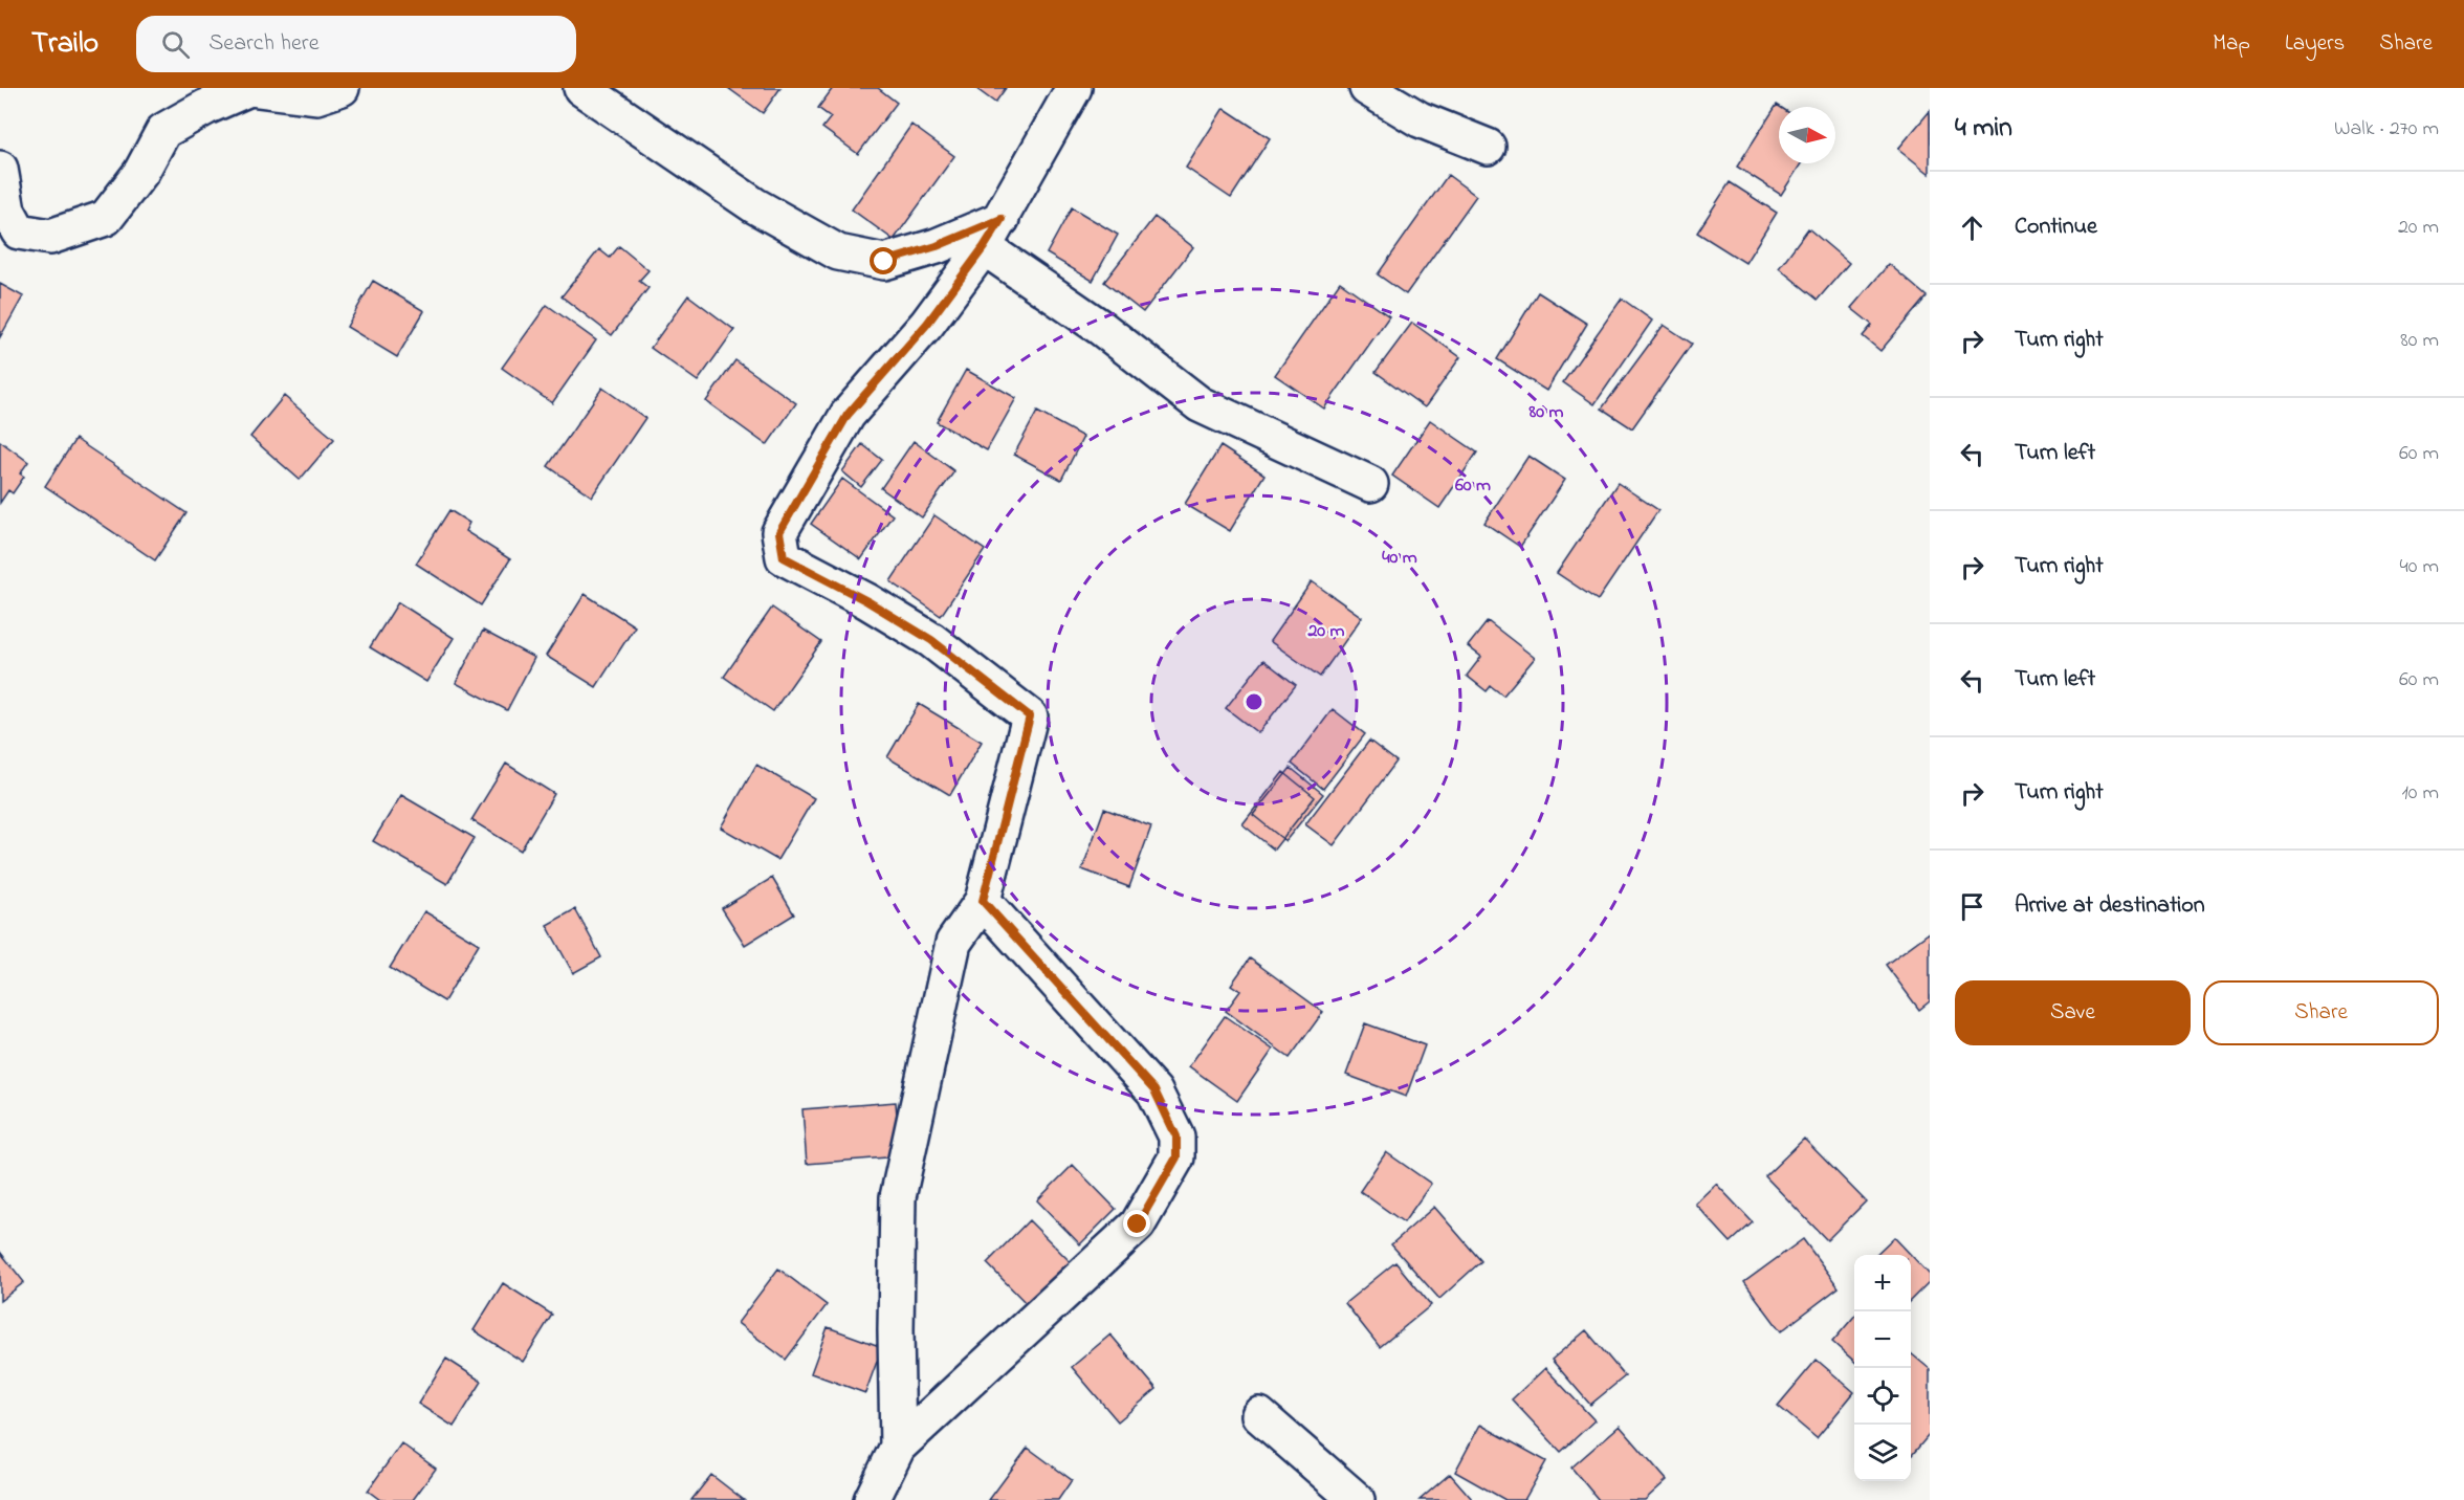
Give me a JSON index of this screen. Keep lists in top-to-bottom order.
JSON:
{
  "north": "right",
  "page": {
    "header": "Trailo",
    "search": "Search here",
    "nav": ["Map", "Layers", "Share"],
    "heading": ["4 min", "Walk · 270 m"],
    "list": [
      ["Continue", "20 m"],
      ["Turn right", "80 m"],
      ["Turn left", "60 m"],
      ["Turn right", "40 m"],
      ["Turn left", "60 m"],
      ["Turn right", "10 m"],
      "Arrive at destination"
    ],
    "buttons": ["Save", "Share"],
    "map_buttons": ["+", "−"]
  },
  "rings": [
    "80 m",
    "60 m",
    "40 m",
    "20 m"
  ]
}
